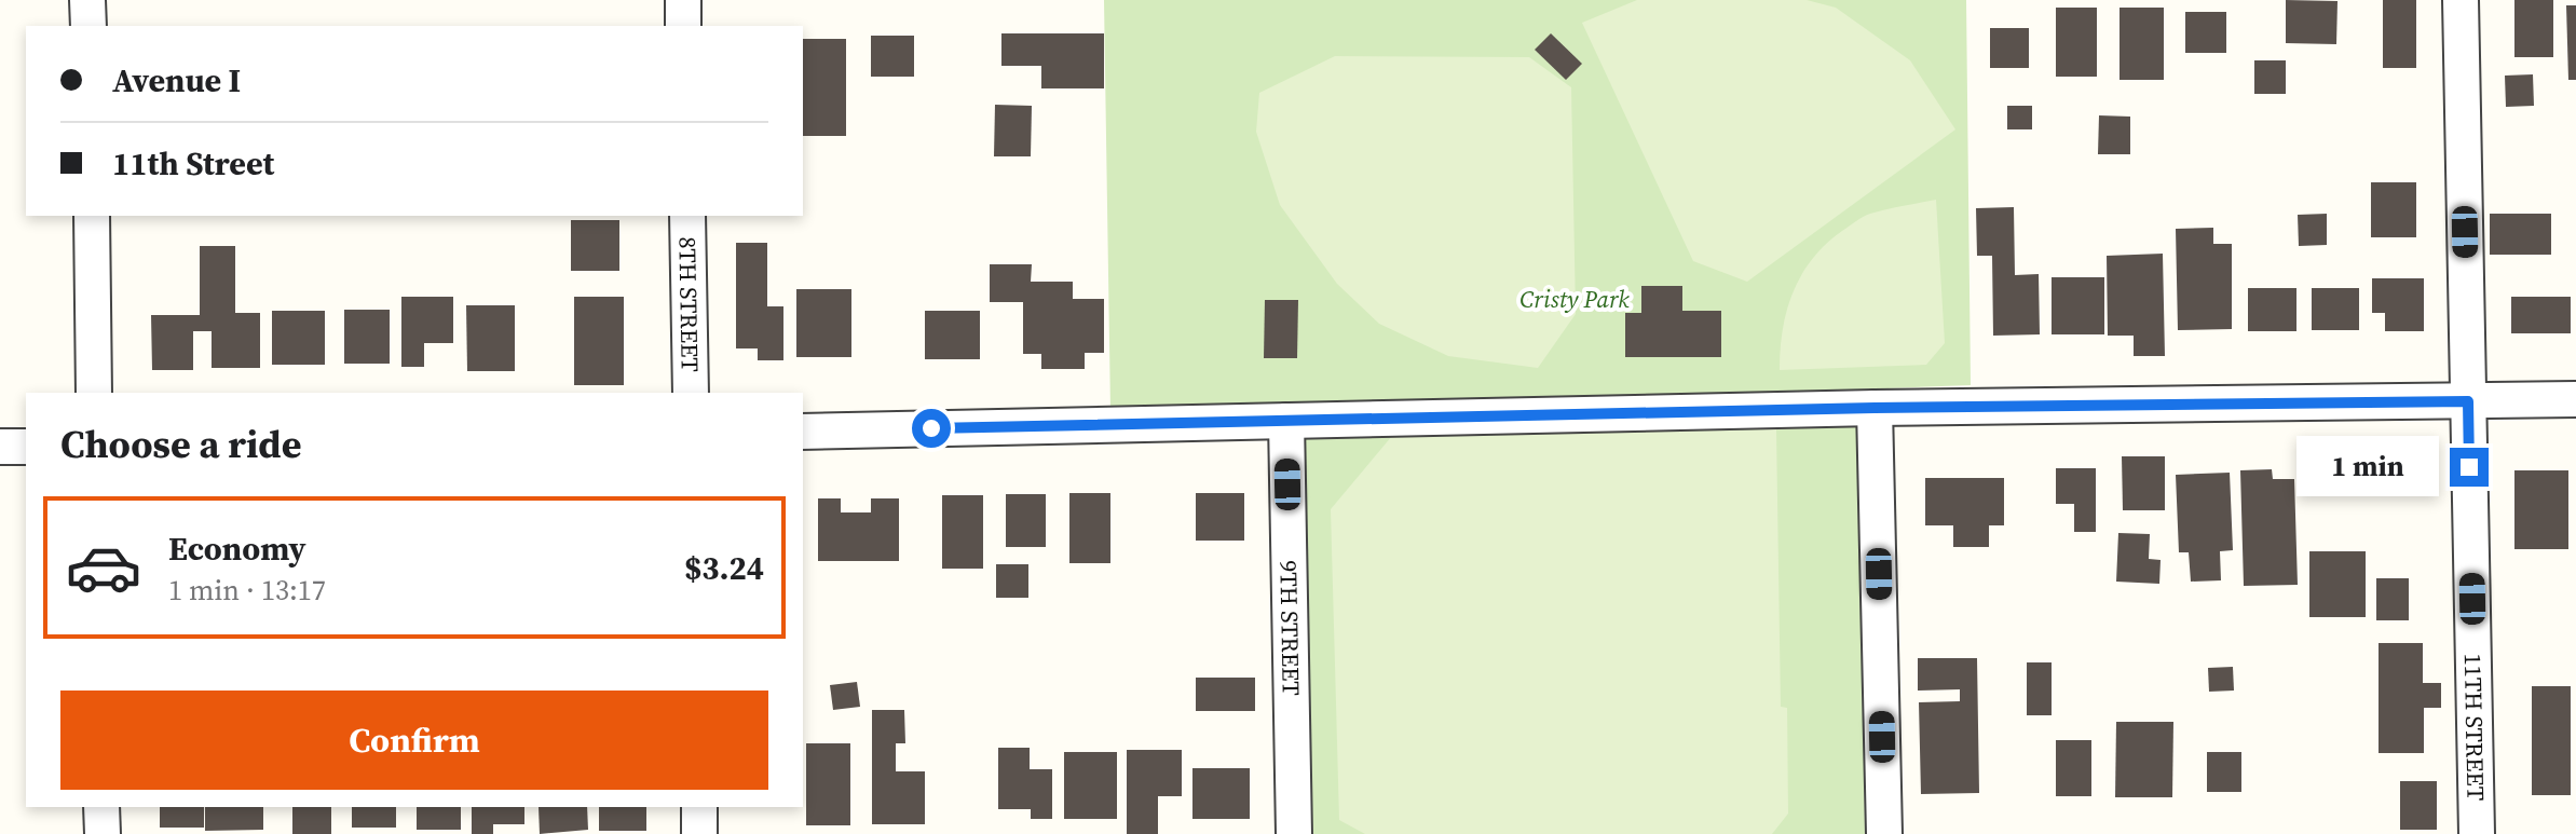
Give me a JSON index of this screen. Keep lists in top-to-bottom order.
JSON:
{
  "streets": {
    "street": ["8TH STREET", "9TH STREET", "11TH STREET"]
  },
  "parks": ["Cristy Park"],
  "page": {
    "banner": ["Avenue I", "11th Street"],
    "heading": "Choose a ride",
    "bubble": "1 min",
    "list": [
      {
        "name": "Economy",
        "note": "1 min · 13:17",
        "value": "$3.24"
      }
    ],
    "buttons": "Confirm"
  }
}
